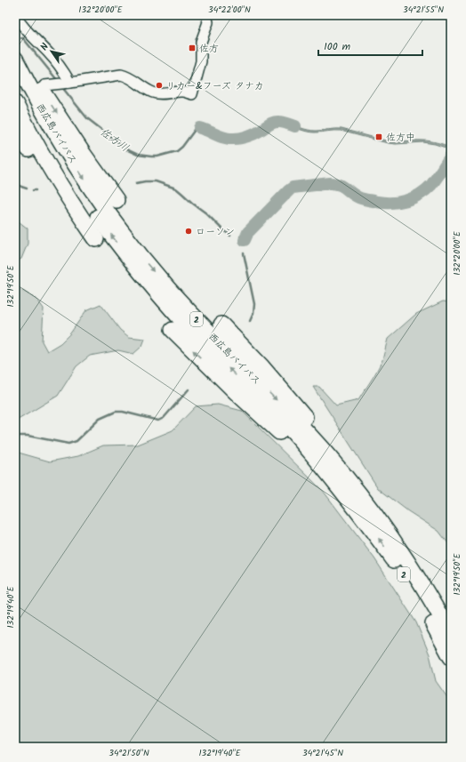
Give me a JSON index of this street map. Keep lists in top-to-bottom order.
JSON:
{
  "streets": {
    "highway": ["西広島バイパス", "2"]
  },
  "crossings": [
    ["西広島バイパス", "2"]
  ],
  "water": ["佐方川"],
  "places": {
    "transit": ["佐方", "佐方中"],
    "other": ["リカー&フーズ タナカ", "ローソン"]
  },
  "scale_bar": "100 m",
  "north": "top left",
  "coordinates": [
    "132°20'00\"E",
    "34°22'00\"N",
    "34°21'55\"N",
    "132°19'50\"E",
    "132°19'40\"E",
    "34°21'50\"N",
    "34°21'45\"N"
  ]
}
